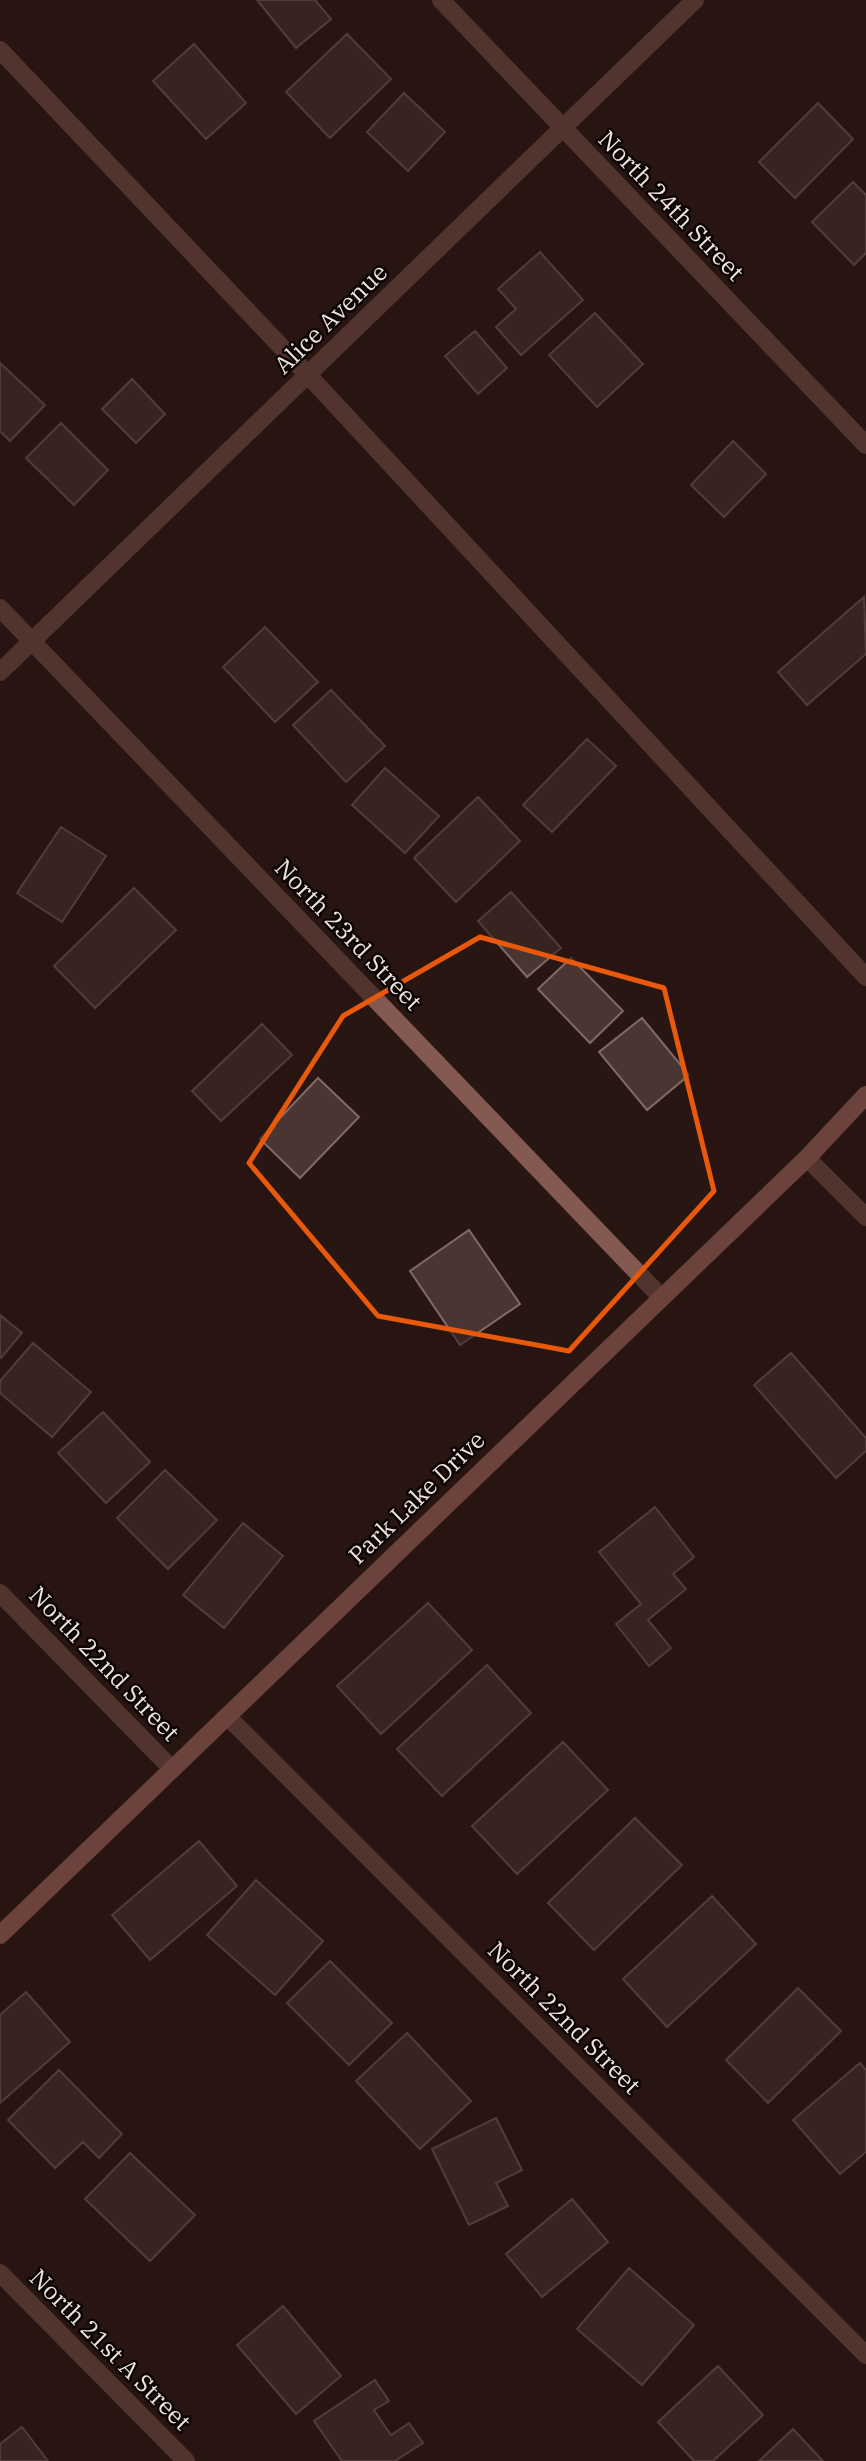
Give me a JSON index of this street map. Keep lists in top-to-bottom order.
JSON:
{
  "streets": {
    "street": [
      "North 24th Street",
      "Alice Avenue",
      "North 23rd Street",
      "Park Lake Drive",
      "North 22nd Street",
      "North 21st A Street"
    ]
  },
  "crossings": [
    ["North 24th Street", "Alice Avenue"],
    ["Alice Avenue", "North 23rd Street"],
    ["North 23rd Street", "Park Lake Drive"],
    ["Park Lake Drive", "North 22nd Street"]
  ]
}
